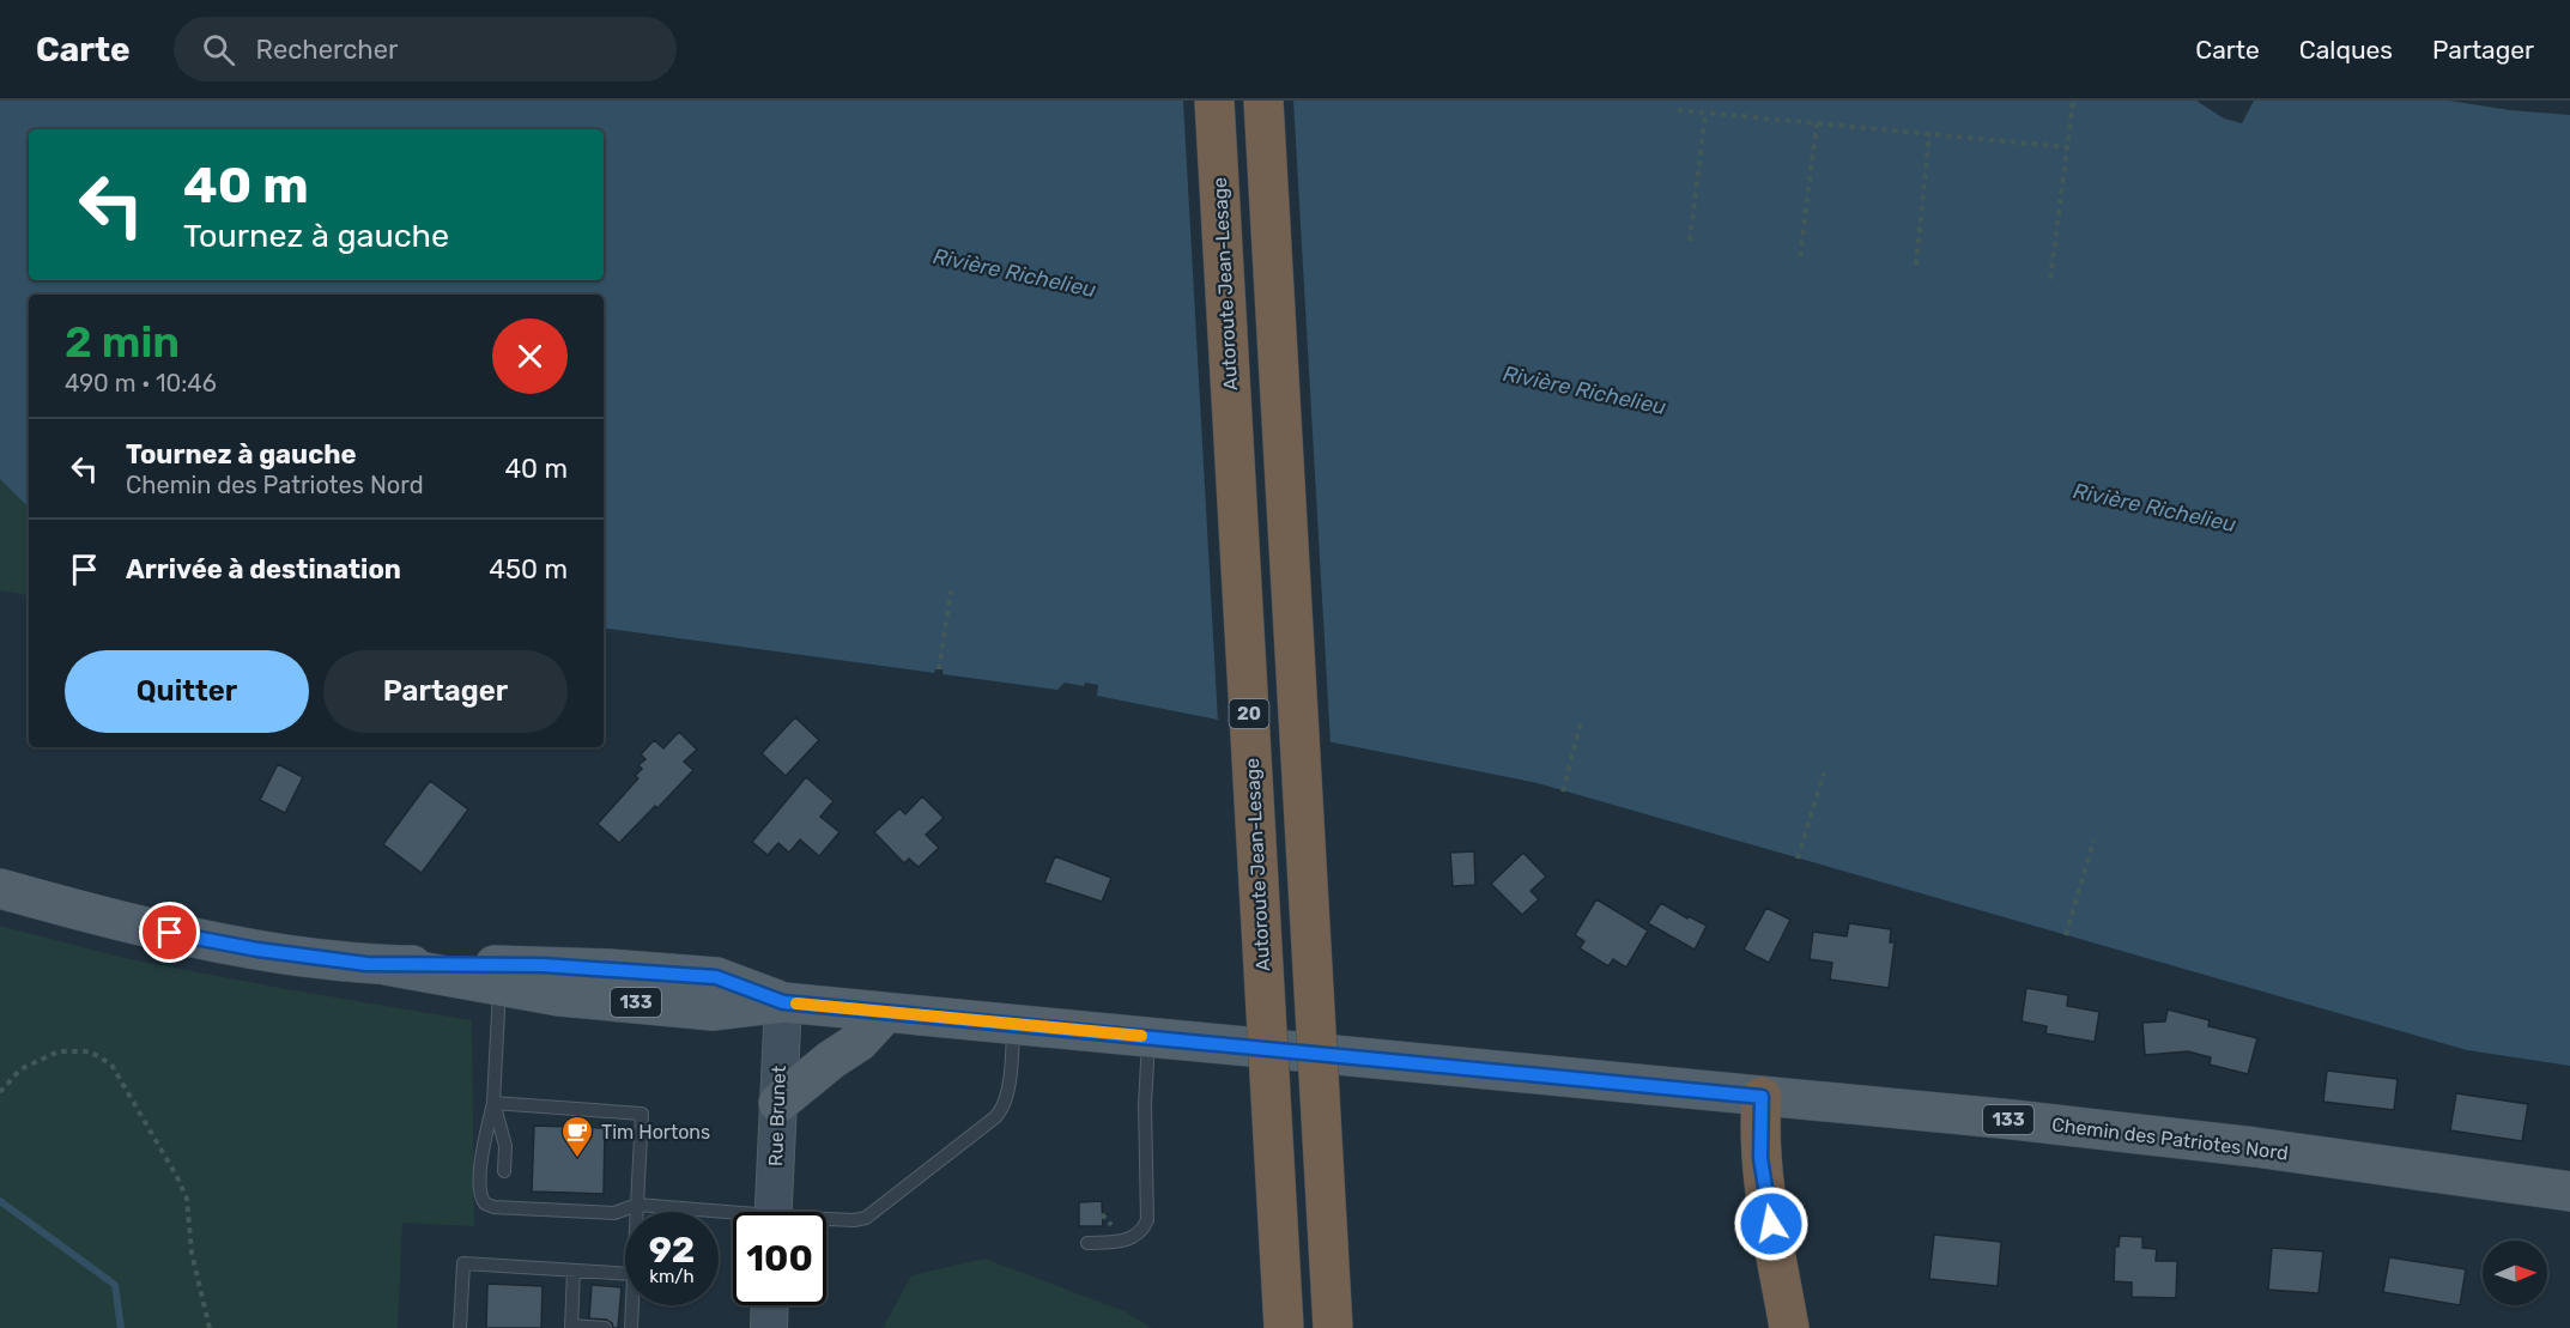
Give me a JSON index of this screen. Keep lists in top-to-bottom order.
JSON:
{
  "streets": {
    "highway": ["Autoroute Jean-Lesage", "20"],
    "main road": ["133", "Chemin des Patriotes Nord"],
    "street": ["Rue Brunet"]
  },
  "crossings": [
    ["Rue Brunet", "Chemin des Patriotes Nord"]
  ],
  "water": ["Rivière Richelieu"],
  "places": {
    "cafe": ["Tim Hortons"]
  },
  "north": "right",
  "page": {
    "header": "Carte",
    "search": "Rechercher",
    "nav": ["Carte", "Calques", "Partager"],
    "turn": ["40 m", "Tournez à gauche"],
    "heading": ["2 min", "490 m · 10:46"],
    "list": [
      {
        "name": "Tournez à gauche",
        "note": "Chemin des Patriotes Nord",
        "value": "40 m"
      },
      {
        "name": "Arrivée à destination",
        "value": "450 m"
      }
    ],
    "buttons": ["Quitter", "Partager"],
    "speed": "92 km/h",
    "limit": "100"
  }
}
